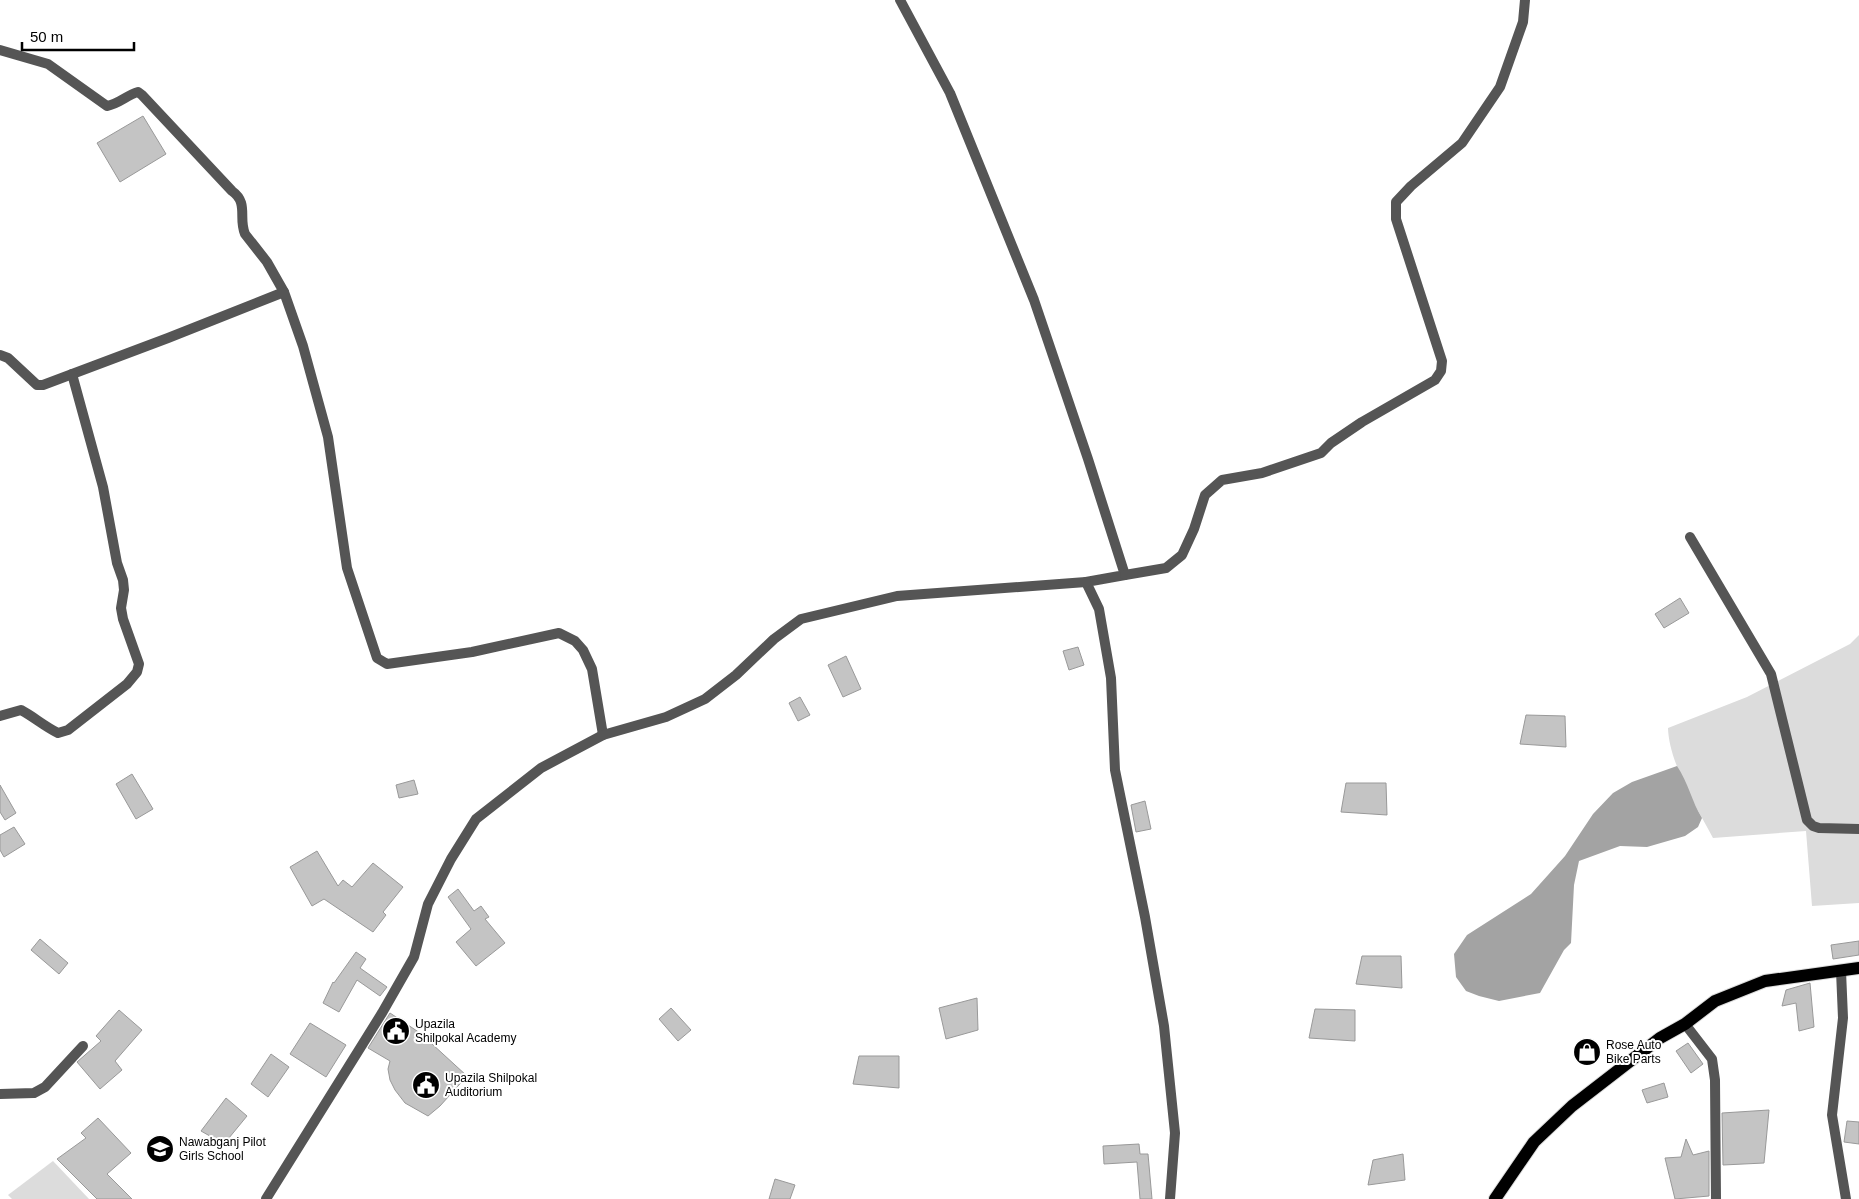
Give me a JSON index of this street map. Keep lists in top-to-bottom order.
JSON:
{
  "places": {
    "public building": ["Upazila Shilpokal Academy", "Upazila Shilpokal Auditorium"],
    "shop": ["Rose Auto Bike Parts"],
    "school or university": ["Nawabganj Pilot Girls School"]
  },
  "scale_bar": "50 m"
}
